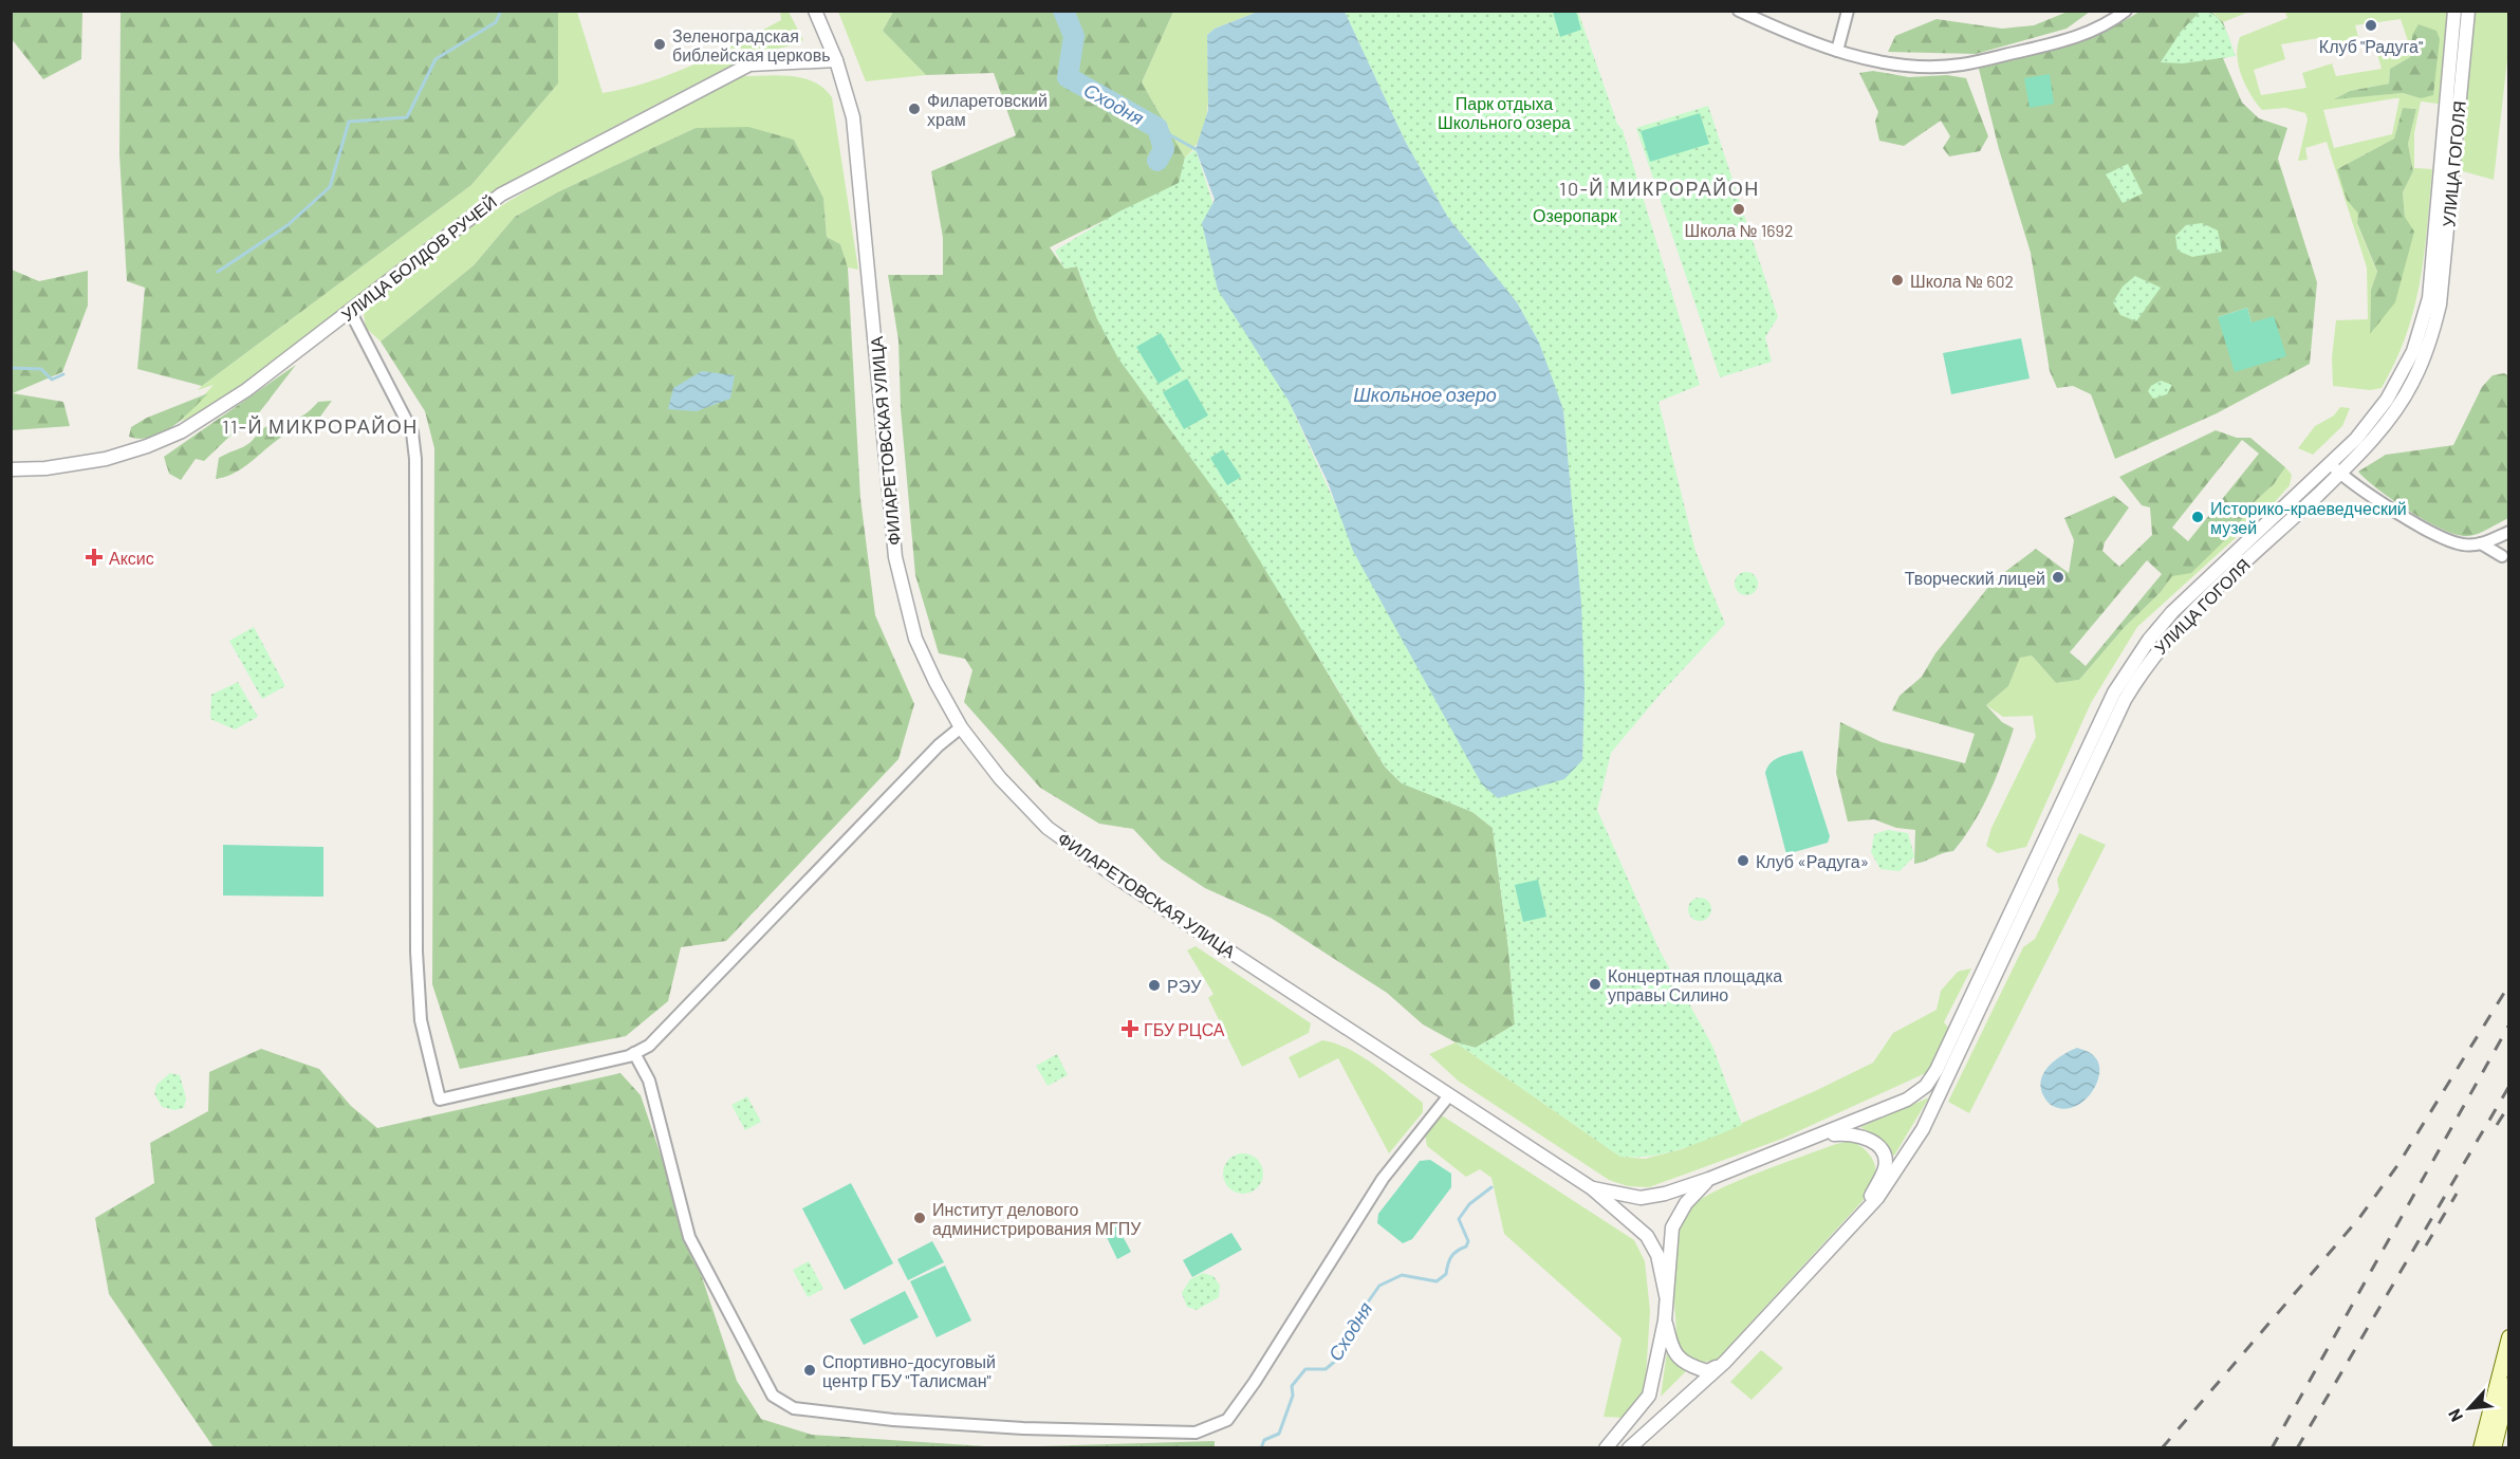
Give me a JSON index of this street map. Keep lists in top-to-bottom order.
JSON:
{
  "streets": {
    "street": ["УЛИЦА ГОГОЛЯ", "УЛИЦА БОЛДОВ РУЧЕЙ", "ФИЛАРЕТОВСКАЯ УЛИЦА"]
  },
  "crossings": [
    ["УЛИЦА ГОГОЛЯ", "ФИЛАРЕТОВСКАЯ УЛИЦА"],
    ["УЛИЦА БОЛДОВ РУЧЕЙ", "ФИЛАРЕТОВСКАЯ УЛИЦА"]
  ],
  "districts": ["10-Й МИКРОРАЙОН", "11-Й МИКРОРАЙОН"],
  "water": ["Сходня", "Школьное озеро"],
  "parks": ["Парк отдыха Школьного озера", "Озеропарк"],
  "places": {
    "other": [
      "Клуб \"Радуга\"",
      "Зеленоградская библейская церковь",
      "Филаретовский храм",
      "Школа № 1692",
      "Школа № 602",
      "Историко-краеведческий музей",
      "Творческий лицей",
      "Клуб «Радуга»",
      "Концертная площадка управы Силино",
      "РЭУ",
      "Институт делового администрирования МГПУ",
      "Спортивно-досуговый центр ГБУ \"Талисман\""
    ],
    "health": ["Аксис", "ГБУ РЦСА"]
  },
  "north": "bottom left"
}
